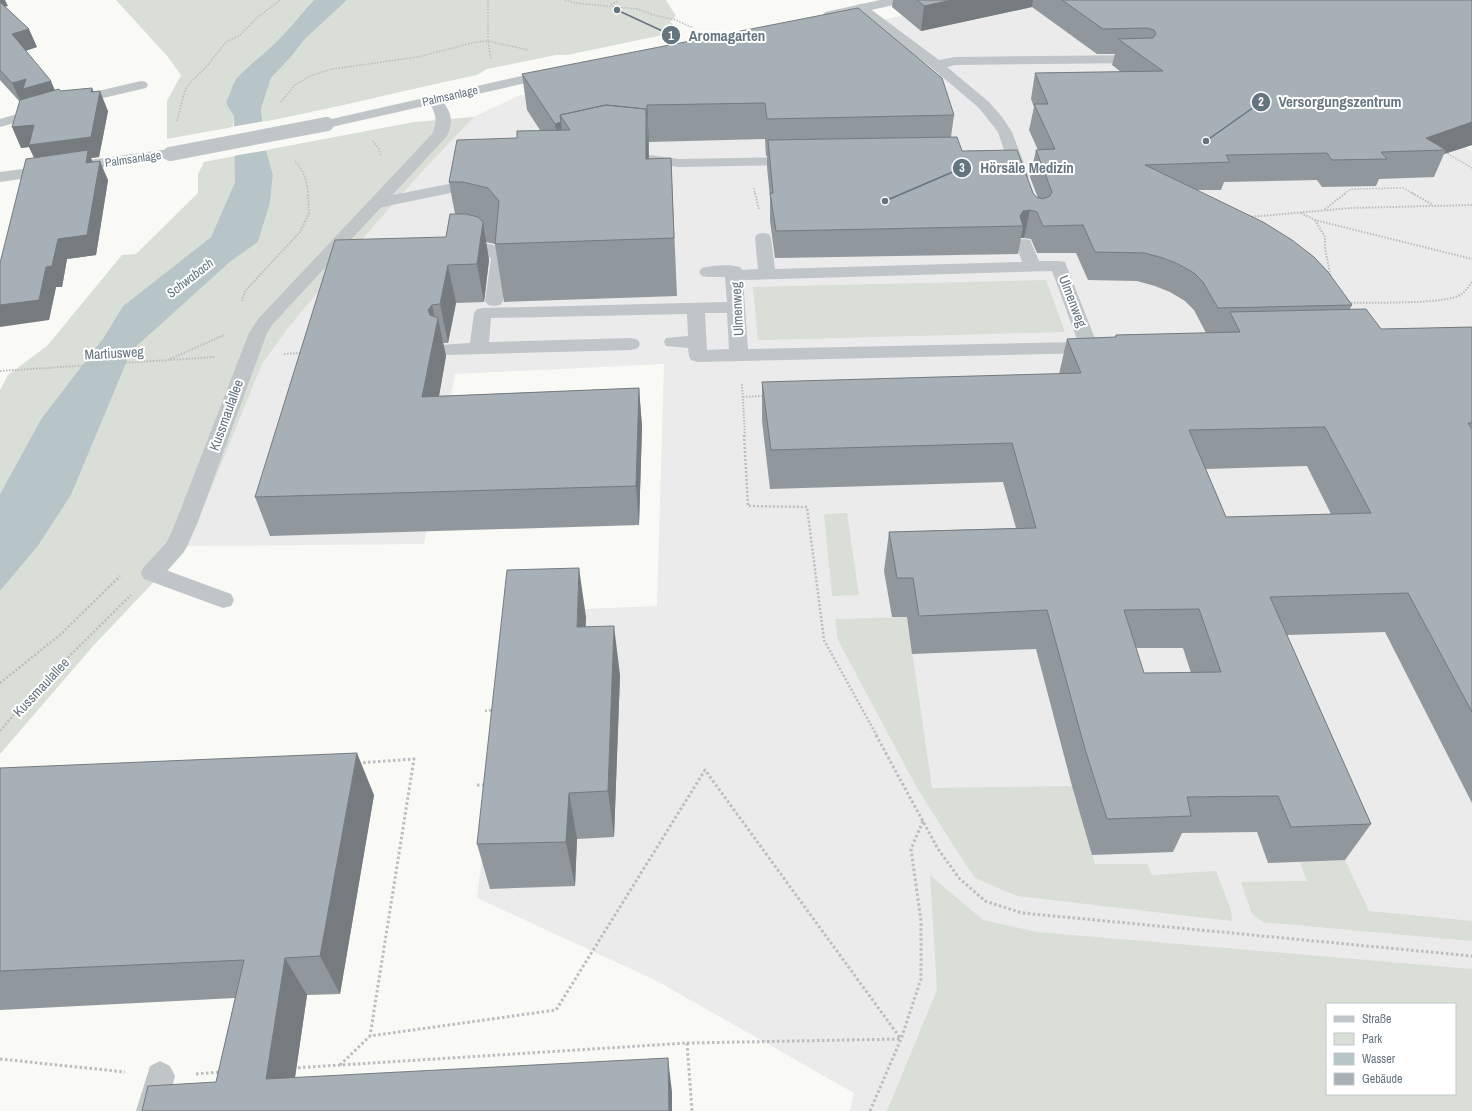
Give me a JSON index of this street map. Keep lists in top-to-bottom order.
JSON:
{
  "streets": {
    "street": ["Palmsanlage", "Ulmenweg", "Kussmaulallee"],
    "path": ["Martiusweg"]
  },
  "crossings": [
    ["Palmsanlage", "Kussmaulallee"]
  ],
  "water": ["Schwabach"],
  "places": ["Aromagarten", "Versorgungszentrum", "Hörsäle Medizin"],
  "legend": [
    "Straße",
    "Park",
    "Wasser",
    "Gebäude"
  ]
}
